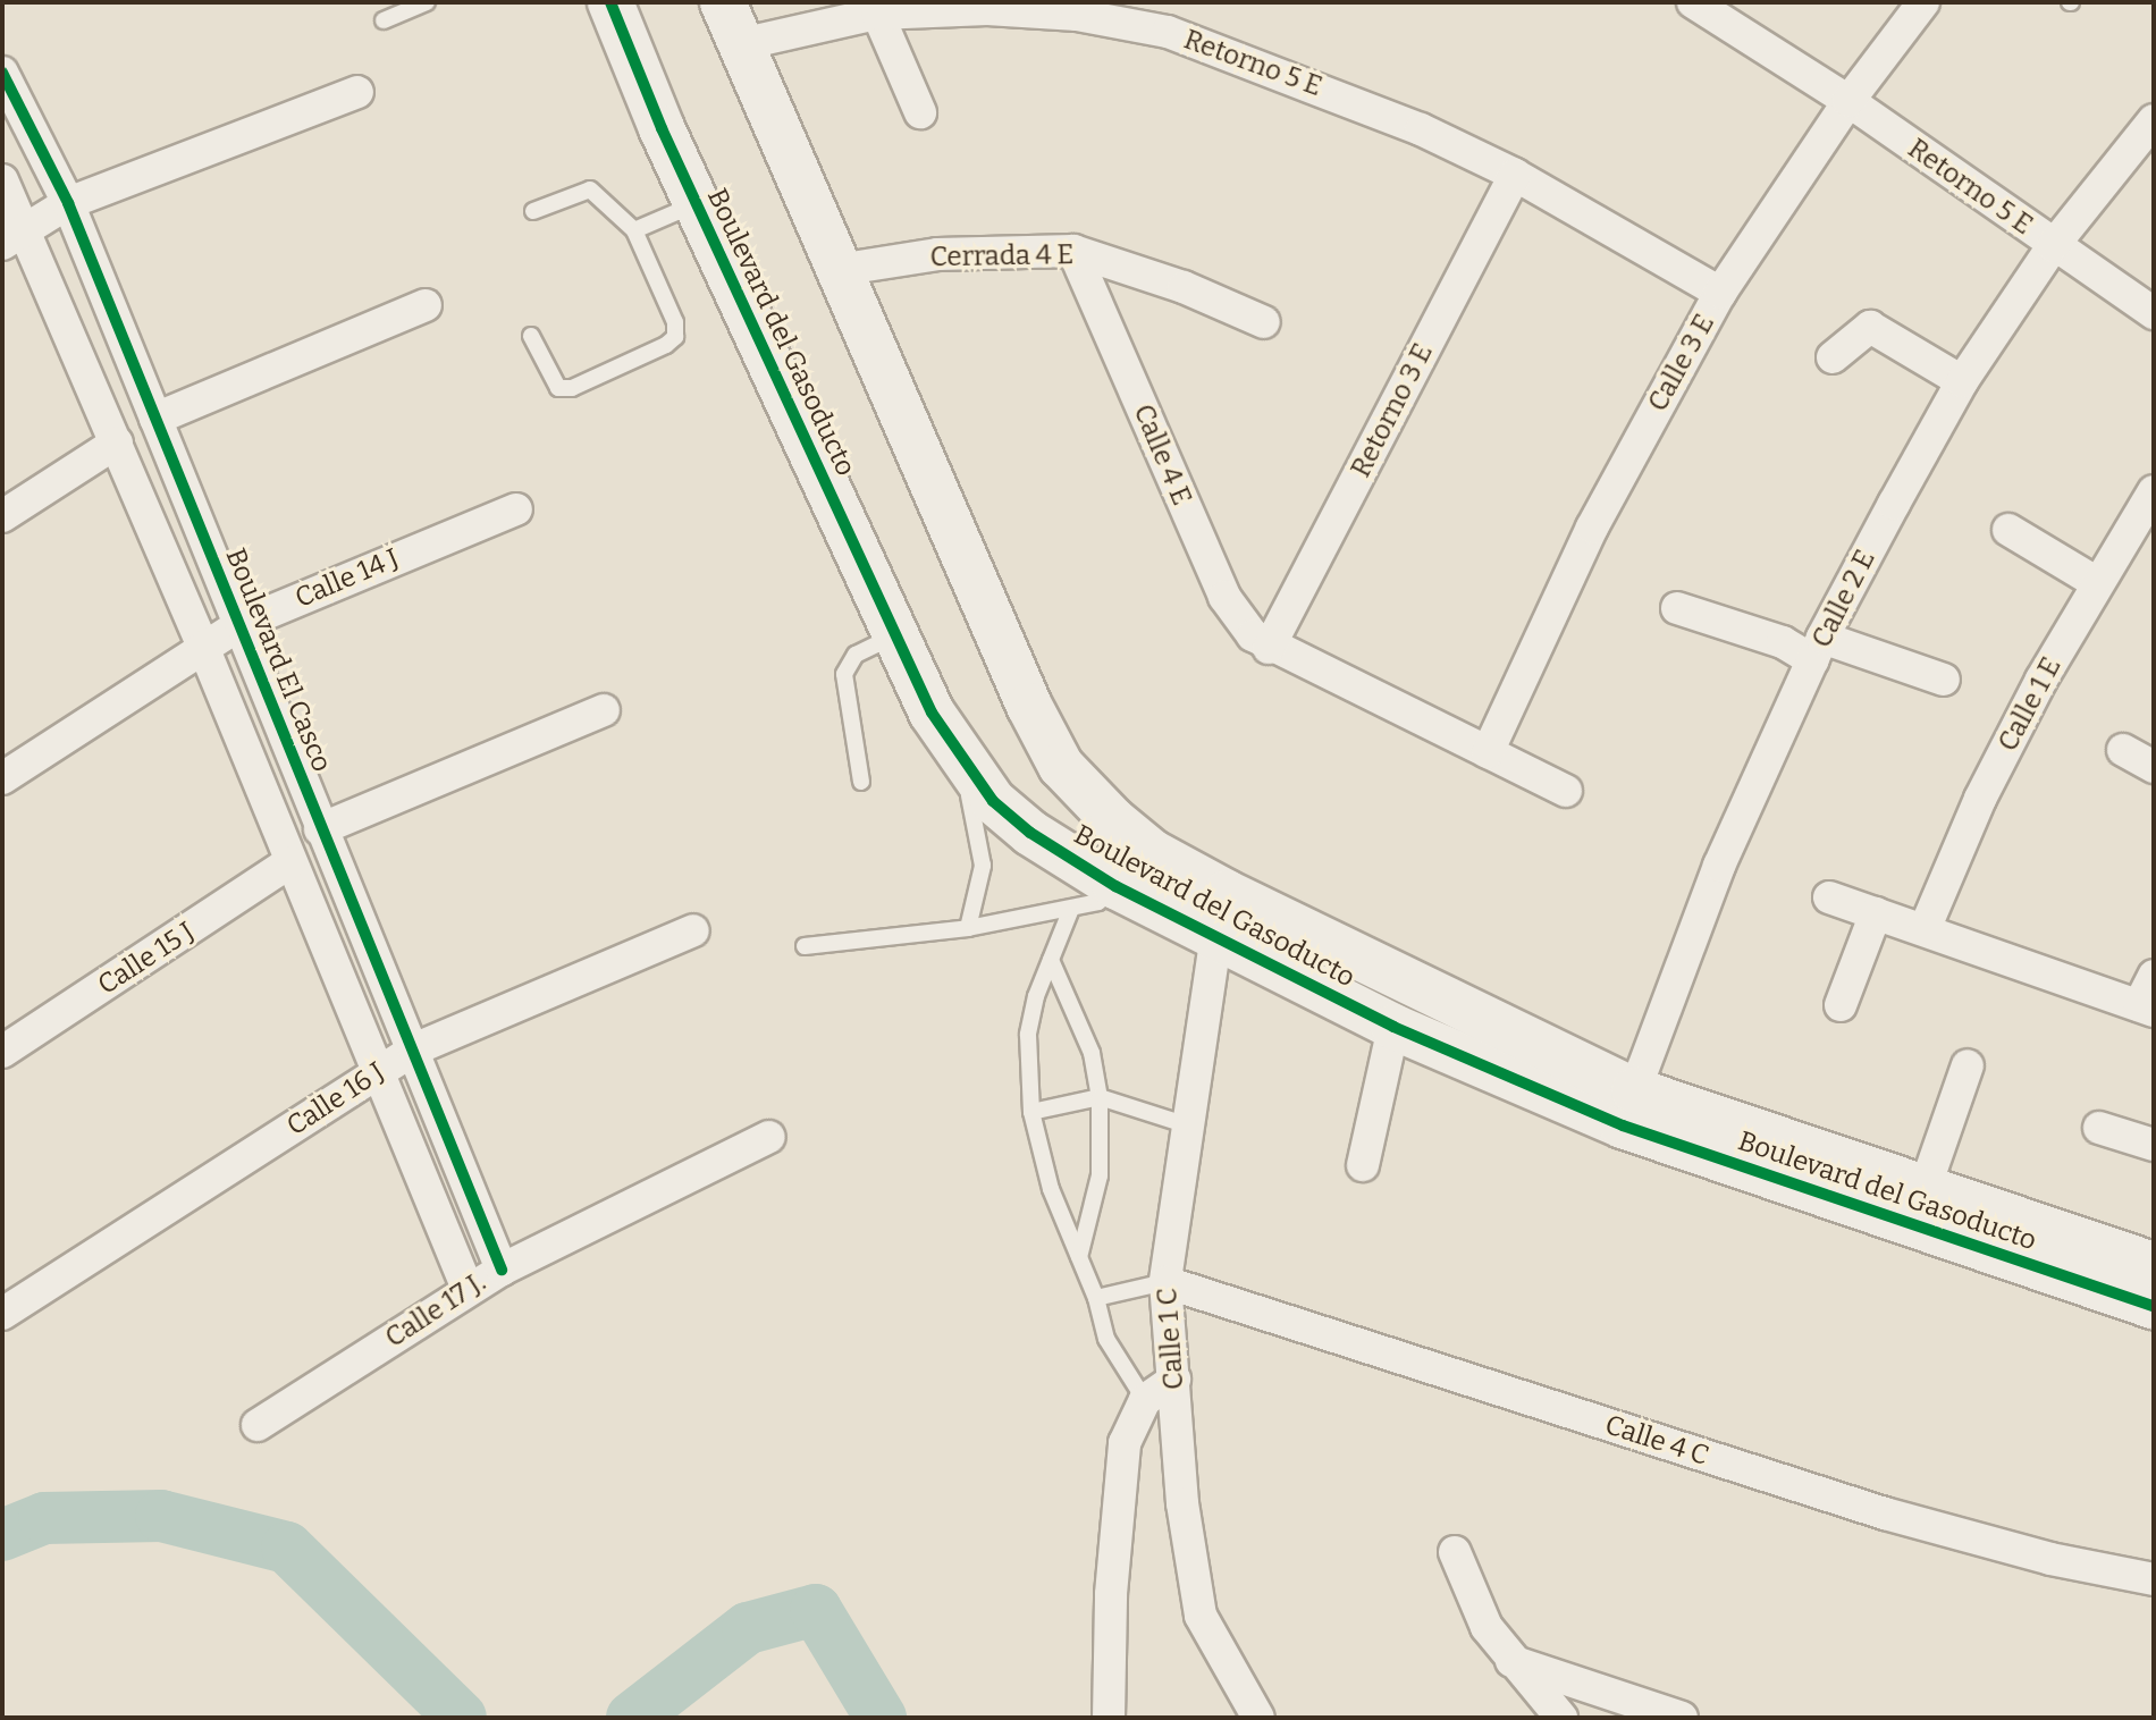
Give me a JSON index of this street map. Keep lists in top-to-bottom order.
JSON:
{
  "streets": {
    "street": [
      "Retorno 5 E",
      "Cerrada 4 E",
      "Boulevard del Gasoducto",
      "Calle 3 E",
      "Retorno 3 E",
      "Calle 4 E",
      "Calle 14 J",
      "Calle 2 E",
      "Boulevard El Casco",
      "Calle 1 E",
      "Calle 15 J",
      "Calle 16 J",
      "Calle 17 J.",
      "Calle 1 C",
      "Calle 4 C"
    ]
  },
  "crossings": [
    ["Retorno 5 E", "Boulevard del Gasoducto"],
    ["Retorno 5 E", "Calle 3 E"],
    ["Retorno 5 E", "Retorno 3 E"],
    ["Retorno 5 E", "Calle 2 E"],
    ["Cerrada 4 E", "Boulevard del Gasoducto"],
    ["Cerrada 4 E", "Calle 4 E"],
    ["Boulevard del Gasoducto", "Calle 2 E"],
    ["Boulevard del Gasoducto", "Calle 1 C"],
    ["Retorno 3 E", "Calle 4 E"],
    ["Calle 14 J", "Boulevard El Casco"],
    ["Boulevard El Casco", "Calle 16 J"],
    ["Boulevard El Casco", "Calle 17 J."],
    ["Calle 1 C", "Calle 4 C"]
  ]
}
